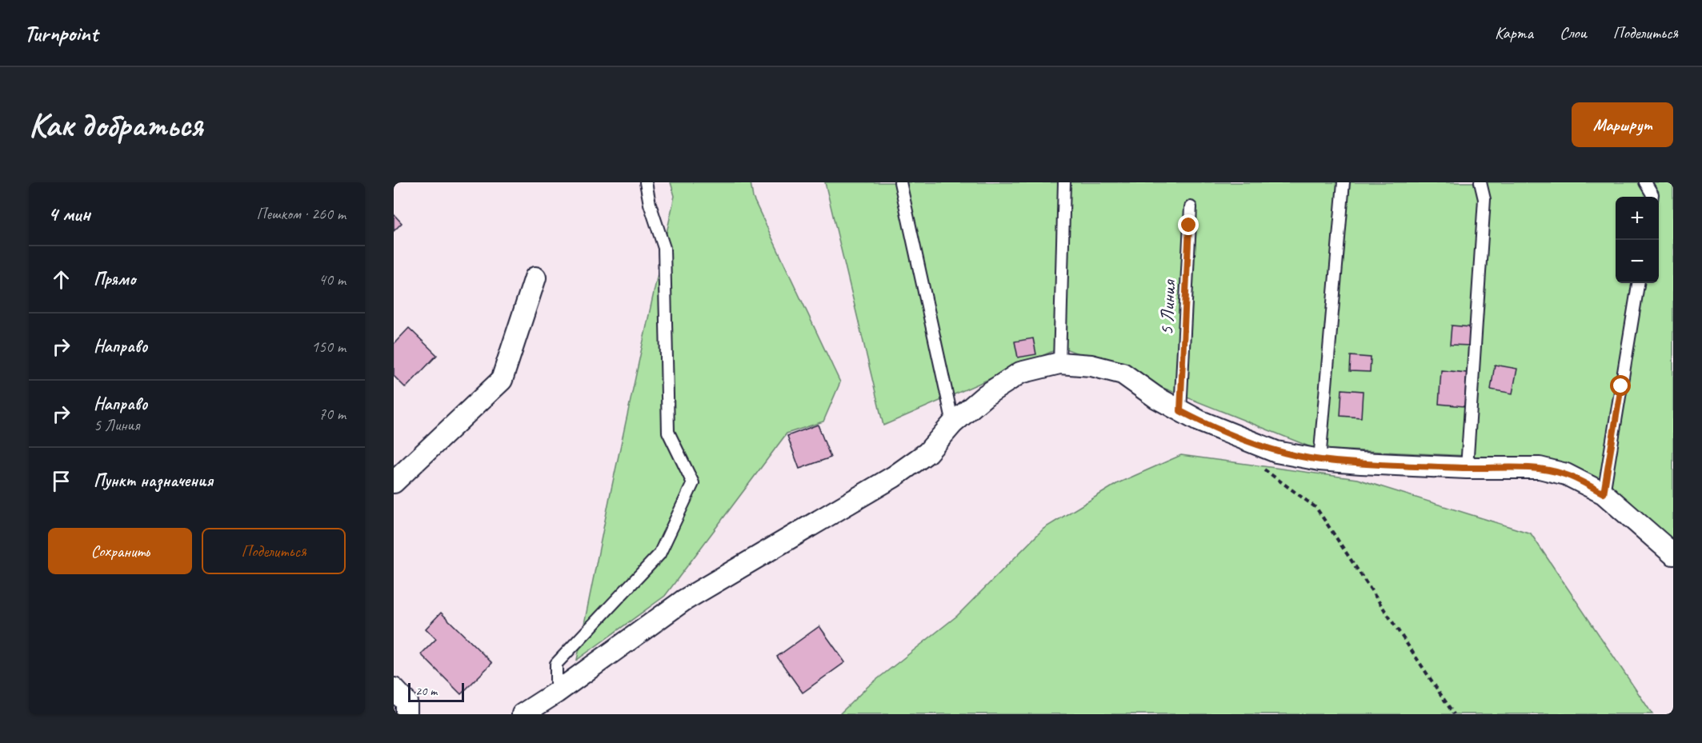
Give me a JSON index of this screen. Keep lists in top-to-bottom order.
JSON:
{
  "streets": {
    "lane": ["5 Линия"]
  },
  "scale_bar": "20 m",
  "page": {
    "header": "Turnpoint",
    "nav": ["Карта", "Слои", "Поделиться"],
    "buttons": [
      "Маршрут",
      ["Сохранить", "Поделиться"]
    ],
    "title": "Как добраться",
    "heading": ["4 мин", "Пешком · 260 m"],
    "map_buttons": ["+", "−"],
    "list": [
      ["Прямо", "40 m"],
      ["Направо", "150 m"],
      ["Направо", "5 Линия", "70 m"],
      "Пункт назначения"
    ],
    "scale": "20 m"
  }
}
